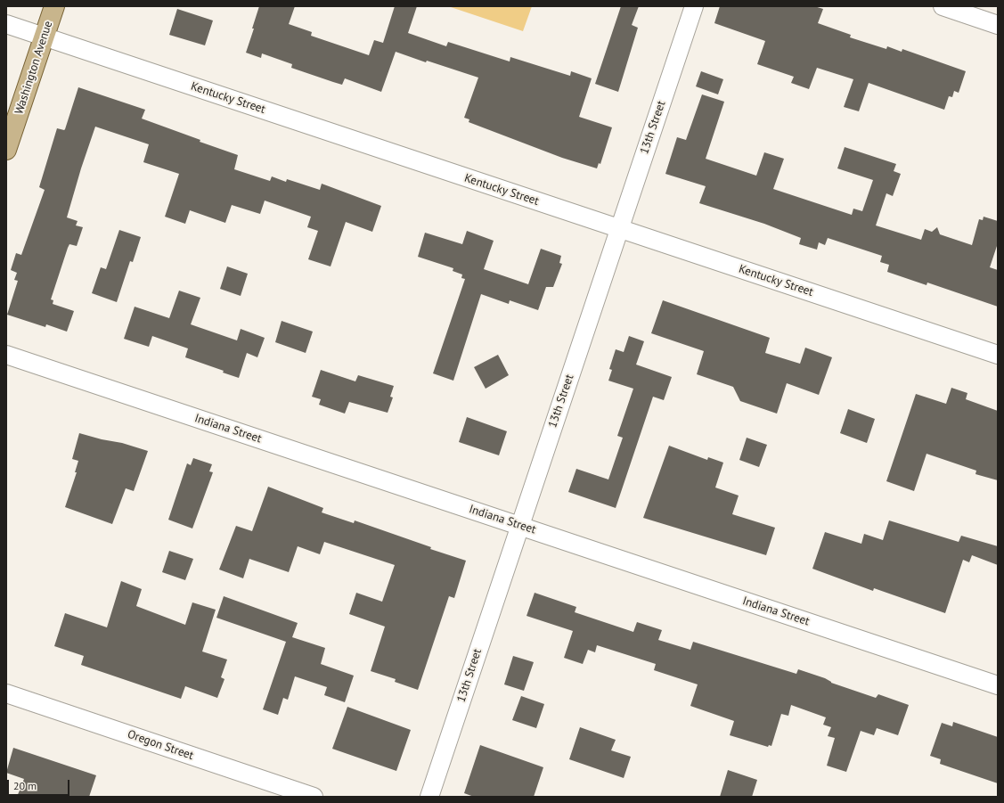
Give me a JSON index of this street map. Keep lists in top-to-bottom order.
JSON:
{
  "streets": {
    "main road": ["Washington Avenue"],
    "street": [
      "Kentucky Street",
      "13th Street",
      "Indiana Street",
      "Oregon Street"
    ]
  },
  "crossings": [
    ["Washington Avenue", "Kentucky Street"],
    ["Kentucky Street", "13th Street"],
    ["13th Street", "Indiana Street"]
  ],
  "scale_bar": "20 m"
}
